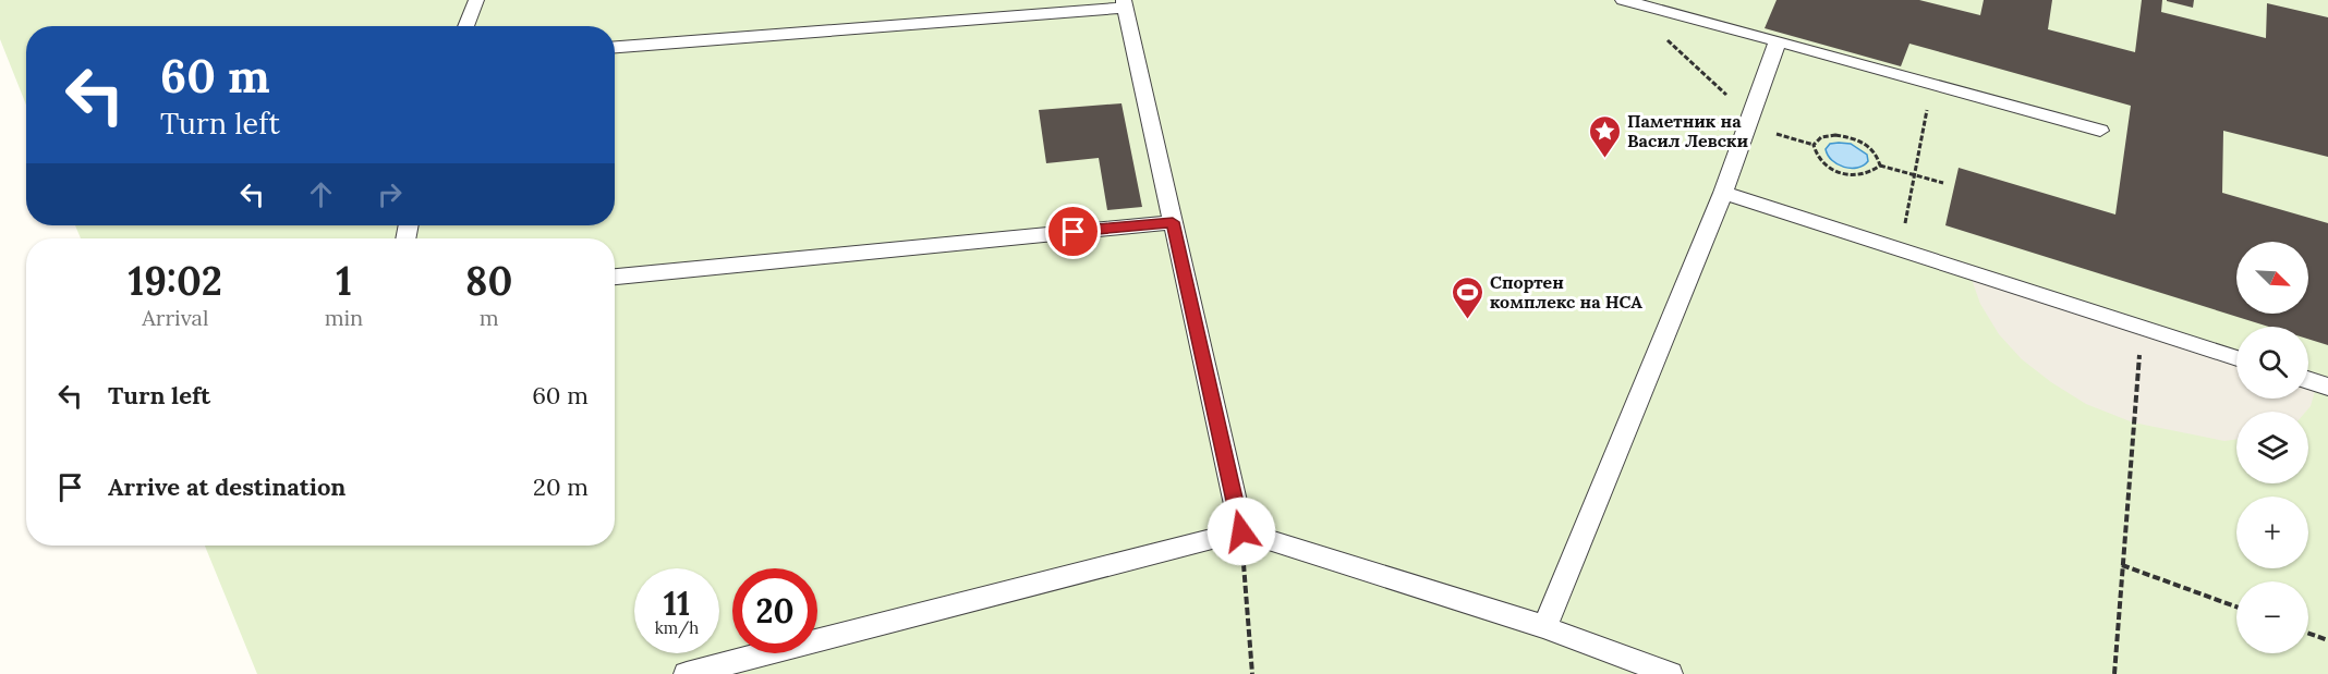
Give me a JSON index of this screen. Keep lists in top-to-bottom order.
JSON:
{
  "places": {
    "place": ["Паметник на Васил Левски"],
    "sports": ["Спортен комплекс на НСА"]
  },
  "north": "bottom right",
  "page": {
    "turn": ["60 m", "Turn left"],
    "eta": [
      "19:02",
      "Arrival",
      "1",
      "min",
      "80",
      "m"
    ],
    "map_buttons": ["+", "−"],
    "list": [
      {
        "name": "Turn left",
        "value": "60 m"
      },
      {
        "name": "Arrive at destination",
        "value": "20 m"
      }
    ],
    "speed": "11 km/h",
    "limit": "20"
  }
}
